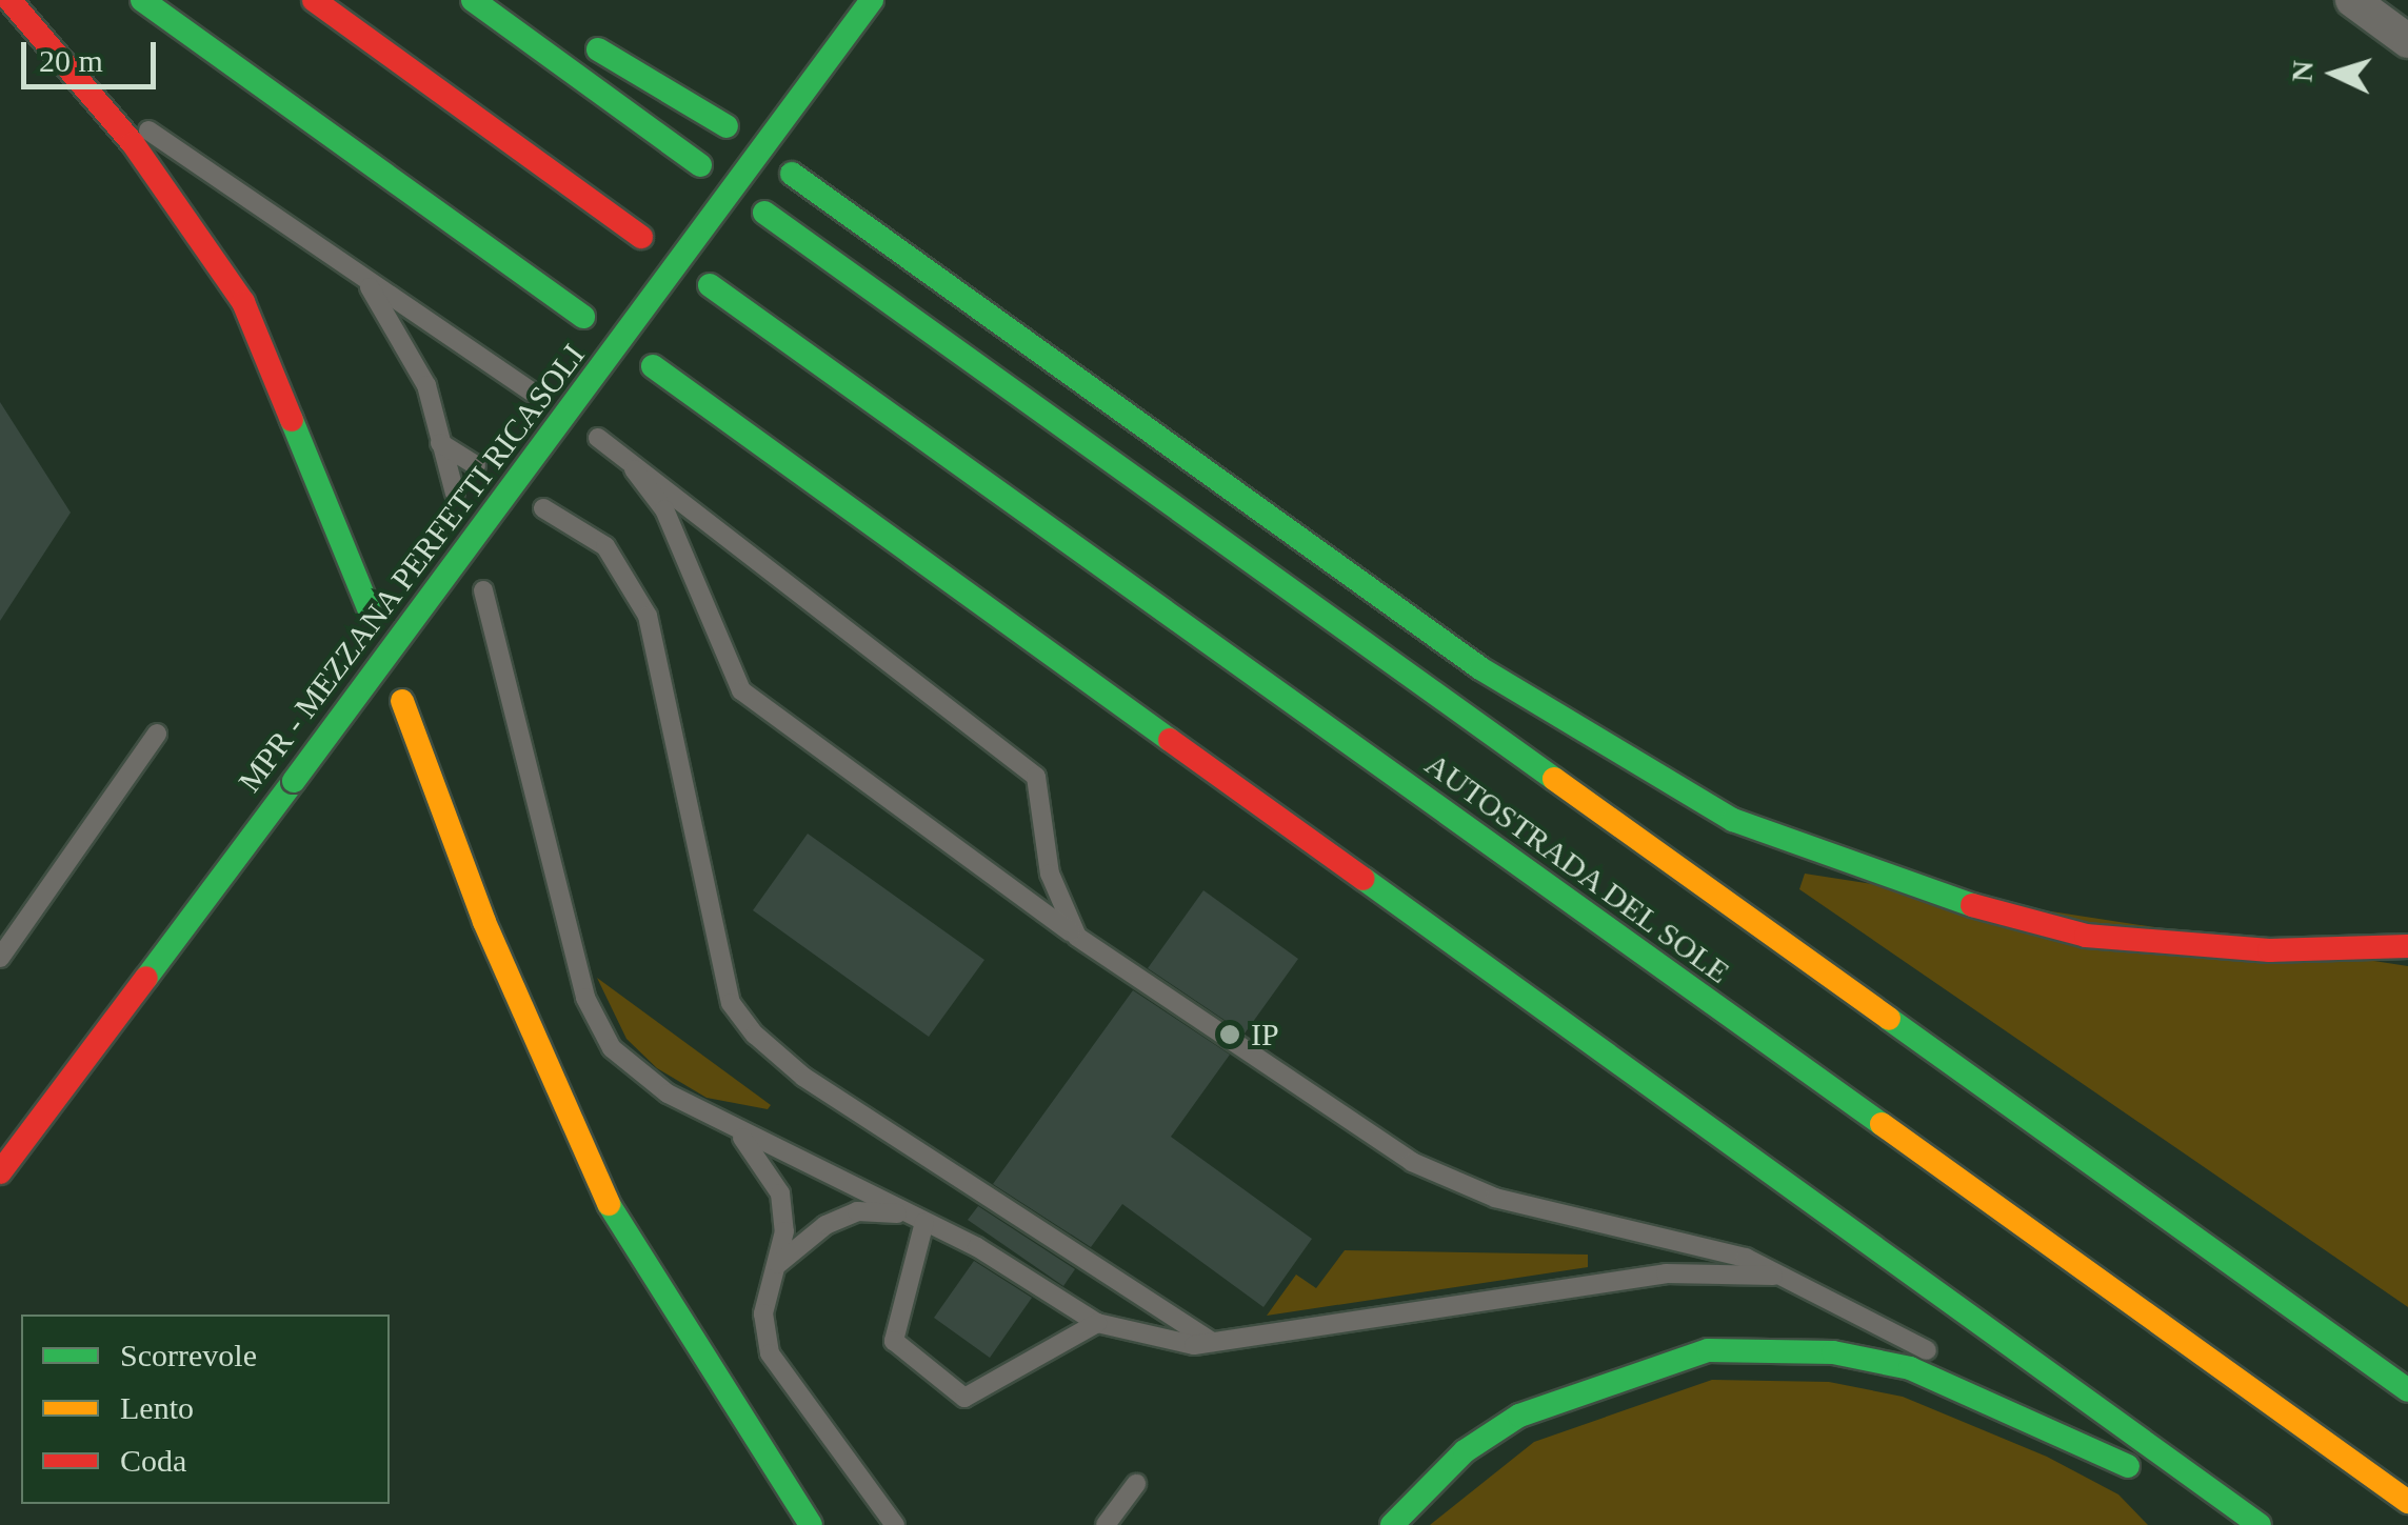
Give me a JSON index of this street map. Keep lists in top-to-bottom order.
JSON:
{
  "streets": {
    "main road": ["MPR - MEZZANA PERFETTI RICASOLI", "AUTOSTRADA DEL SOLE"]
  },
  "places": ["IP"],
  "legend": ["Scorrevole", "Lento", "Coda"],
  "scale_bar": "20 m",
  "north": "left"
}
